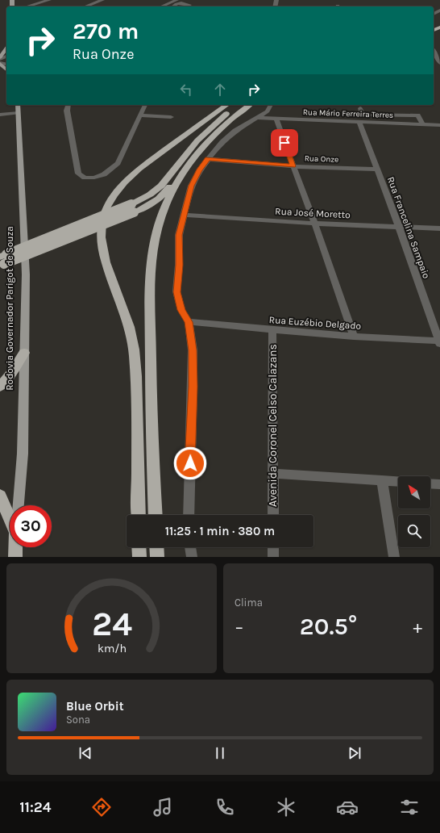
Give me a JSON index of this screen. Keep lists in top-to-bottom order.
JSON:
{
  "streets": {
    "main road": ["Rodovia Governador Parigot de Souza"],
    "street": [
      "Rua Mário Ferreira Terres",
      "Rua Onze",
      "Rua José Moretto",
      "Rua Francelina Sampaio",
      "Rua Euzébio Delgado",
      "Avenida Coronel Celso Calazans"
    ]
  },
  "crossings": [
    ["Rua Mário Ferreira Terres", "Rua Francelina Sampaio"],
    ["Rua Onze", "Rua Francelina Sampaio"],
    ["Rua José Moretto", "Rua Francelina Sampaio"],
    ["Rua Francelina Sampaio", "Rua Euzébio Delgado"],
    ["Rua Euzébio Delgado", "Avenida Coronel Celso Calazans"]
  ],
  "north": "top left",
  "page": {
    "turn": ["270 m", "Rua Onze"],
    "limit": "30",
    "trip": "11:25 · 1 min · 380 m",
    "tile": "Clima",
    "heat": ["−", "20.5°", "+"],
    "song": ["Blue Orbit", "Sona"],
    "tabs": "11:24",
    "gauge": ["24", "km/h"]
  }
}
